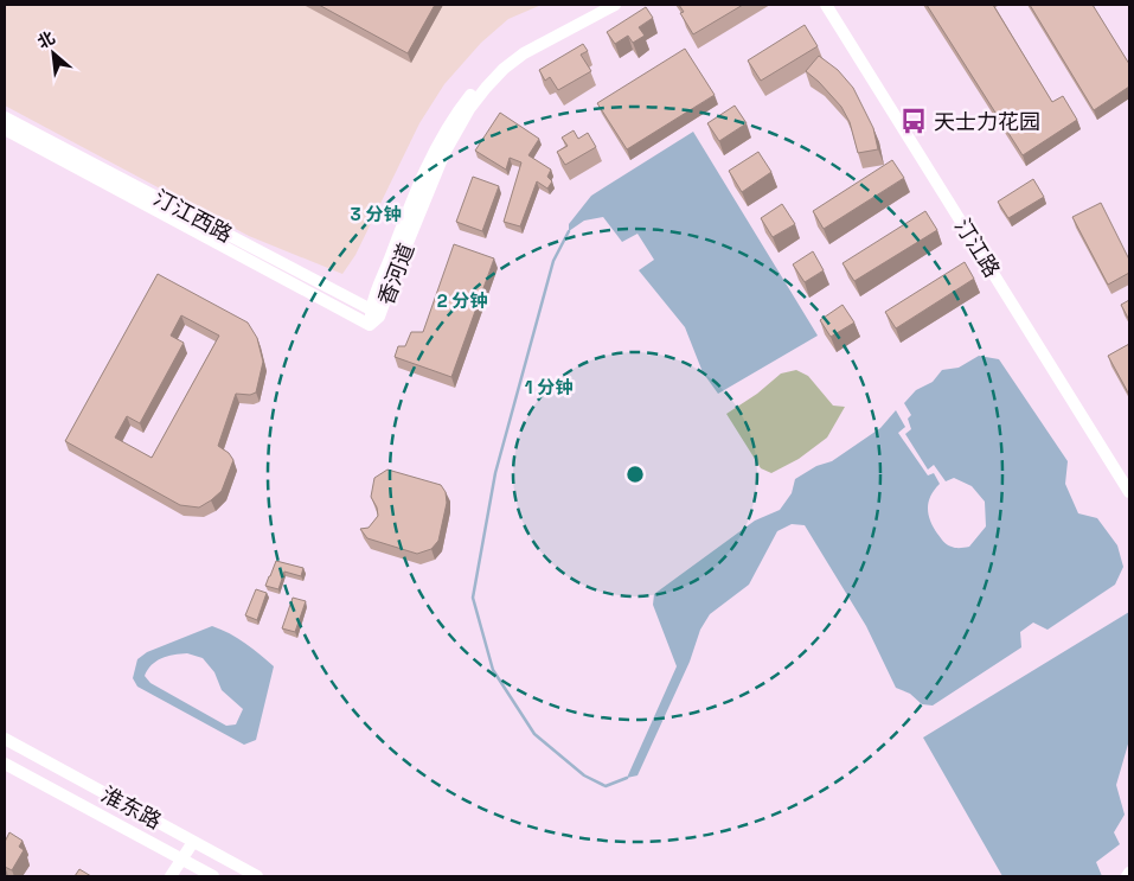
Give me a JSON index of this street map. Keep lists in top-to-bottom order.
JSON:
{
  "streets": {
    "street": [
      "汀江西路",
      "汀江路",
      "香河道",
      "淮东路"
    ]
  },
  "crossings": [
    ["汀江西路", "香河道"]
  ],
  "places": {
    "bus stop": ["天士力花园"]
  },
  "north": "top left",
  "rings": ["3 分钟", "2 分钟", "1 分钟"]
}
